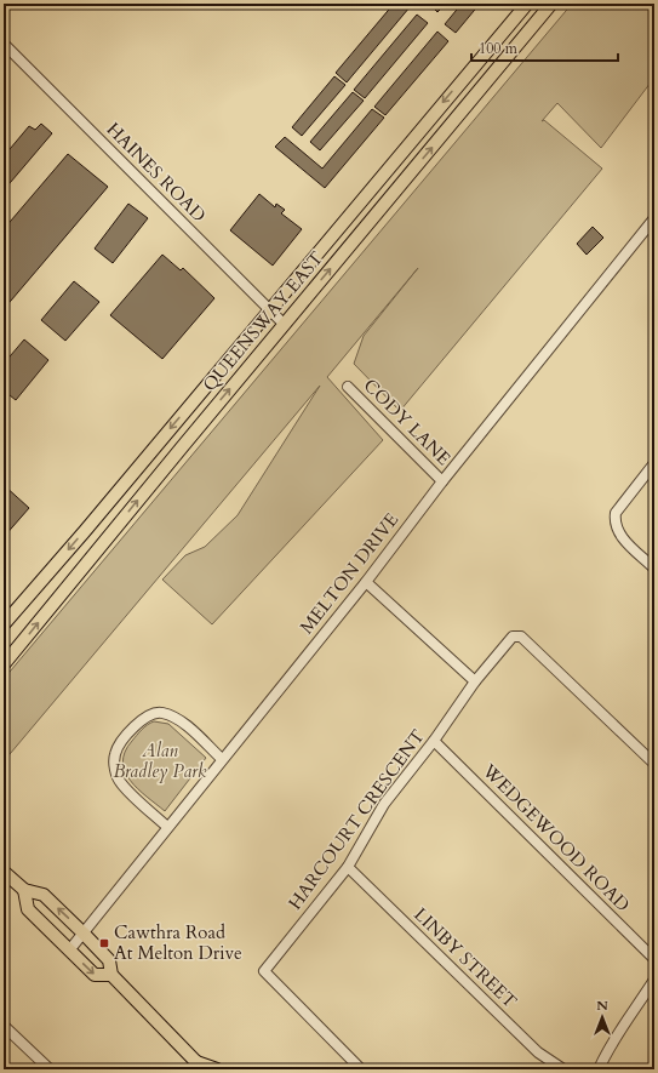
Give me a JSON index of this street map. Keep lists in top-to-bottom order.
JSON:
{
  "streets": {
    "main road": ["QUEENSWAY EAST"],
    "street": [
      "HAINES ROAD",
      "CODY LANE",
      "MELTON DRIVE",
      "HARCOURT CRESCENT",
      "WEDGEWOOD ROAD",
      "LINBY STREET"
    ]
  },
  "crossings": [
    ["HAINES ROAD", "QUEENSWAY EAST"],
    ["CODY LANE", "MELTON DRIVE"],
    ["HARCOURT CRESCENT", "WEDGEWOOD ROAD"],
    ["HARCOURT CRESCENT", "LINBY STREET"]
  ],
  "parks": ["Alan Bradley Park"],
  "places": {
    "transit": ["Cawthra Road At Melton Drive"]
  },
  "scale_bar": "100 m",
  "north": "top"
}
